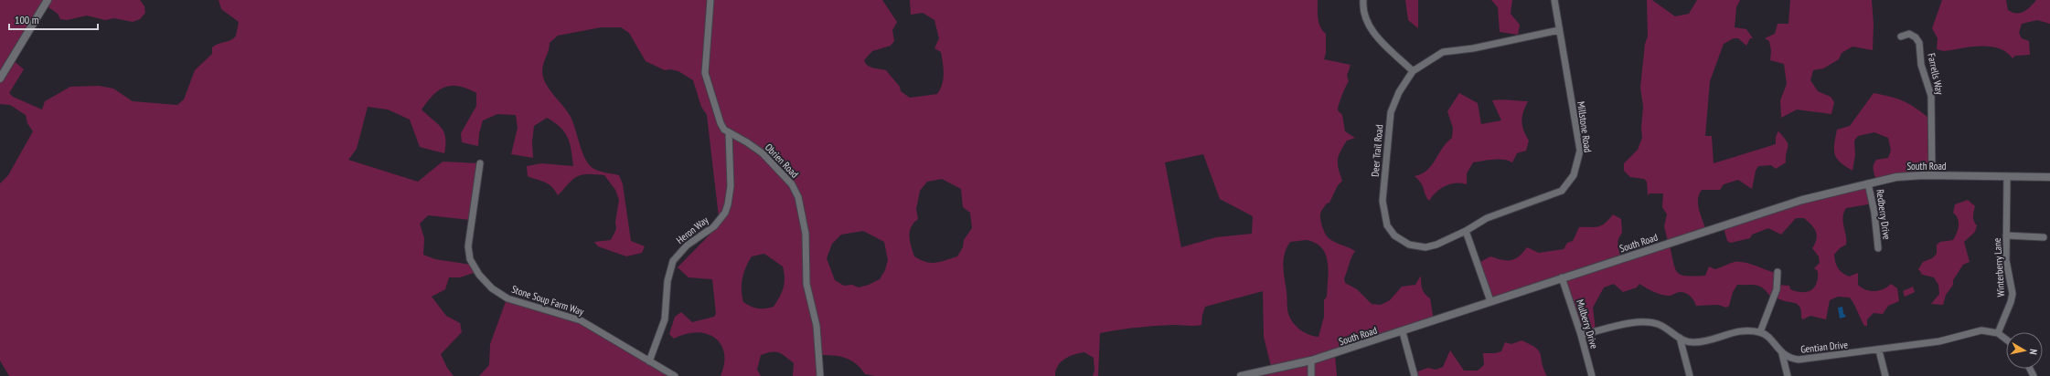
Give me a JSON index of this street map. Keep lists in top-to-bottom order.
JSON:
{
  "streets": {
    "street": [
      "Farrells Way",
      "Millstone Road",
      "Deer Trail Road",
      "Obrien Road",
      "South Road",
      "Redberry Drive",
      "Heron Way",
      "Winterberry Lane",
      "Stone Soup Farm Way",
      "Mulberry Drive",
      "Gentian Drive"
    ]
  },
  "crossings": [
    ["Farrells Way", "South Road"],
    ["Millstone Road", "Deer Trail Road"],
    ["Obrien Road", "Heron Way"],
    ["South Road", "Redberry Drive"],
    ["South Road", "Winterberry Lane"],
    ["South Road", "Mulberry Drive"],
    ["Heron Way", "Stone Soup Farm Way"],
    ["Winterberry Lane", "Gentian Drive"]
  ],
  "scale_bar": "100 m",
  "north": "right"
}
